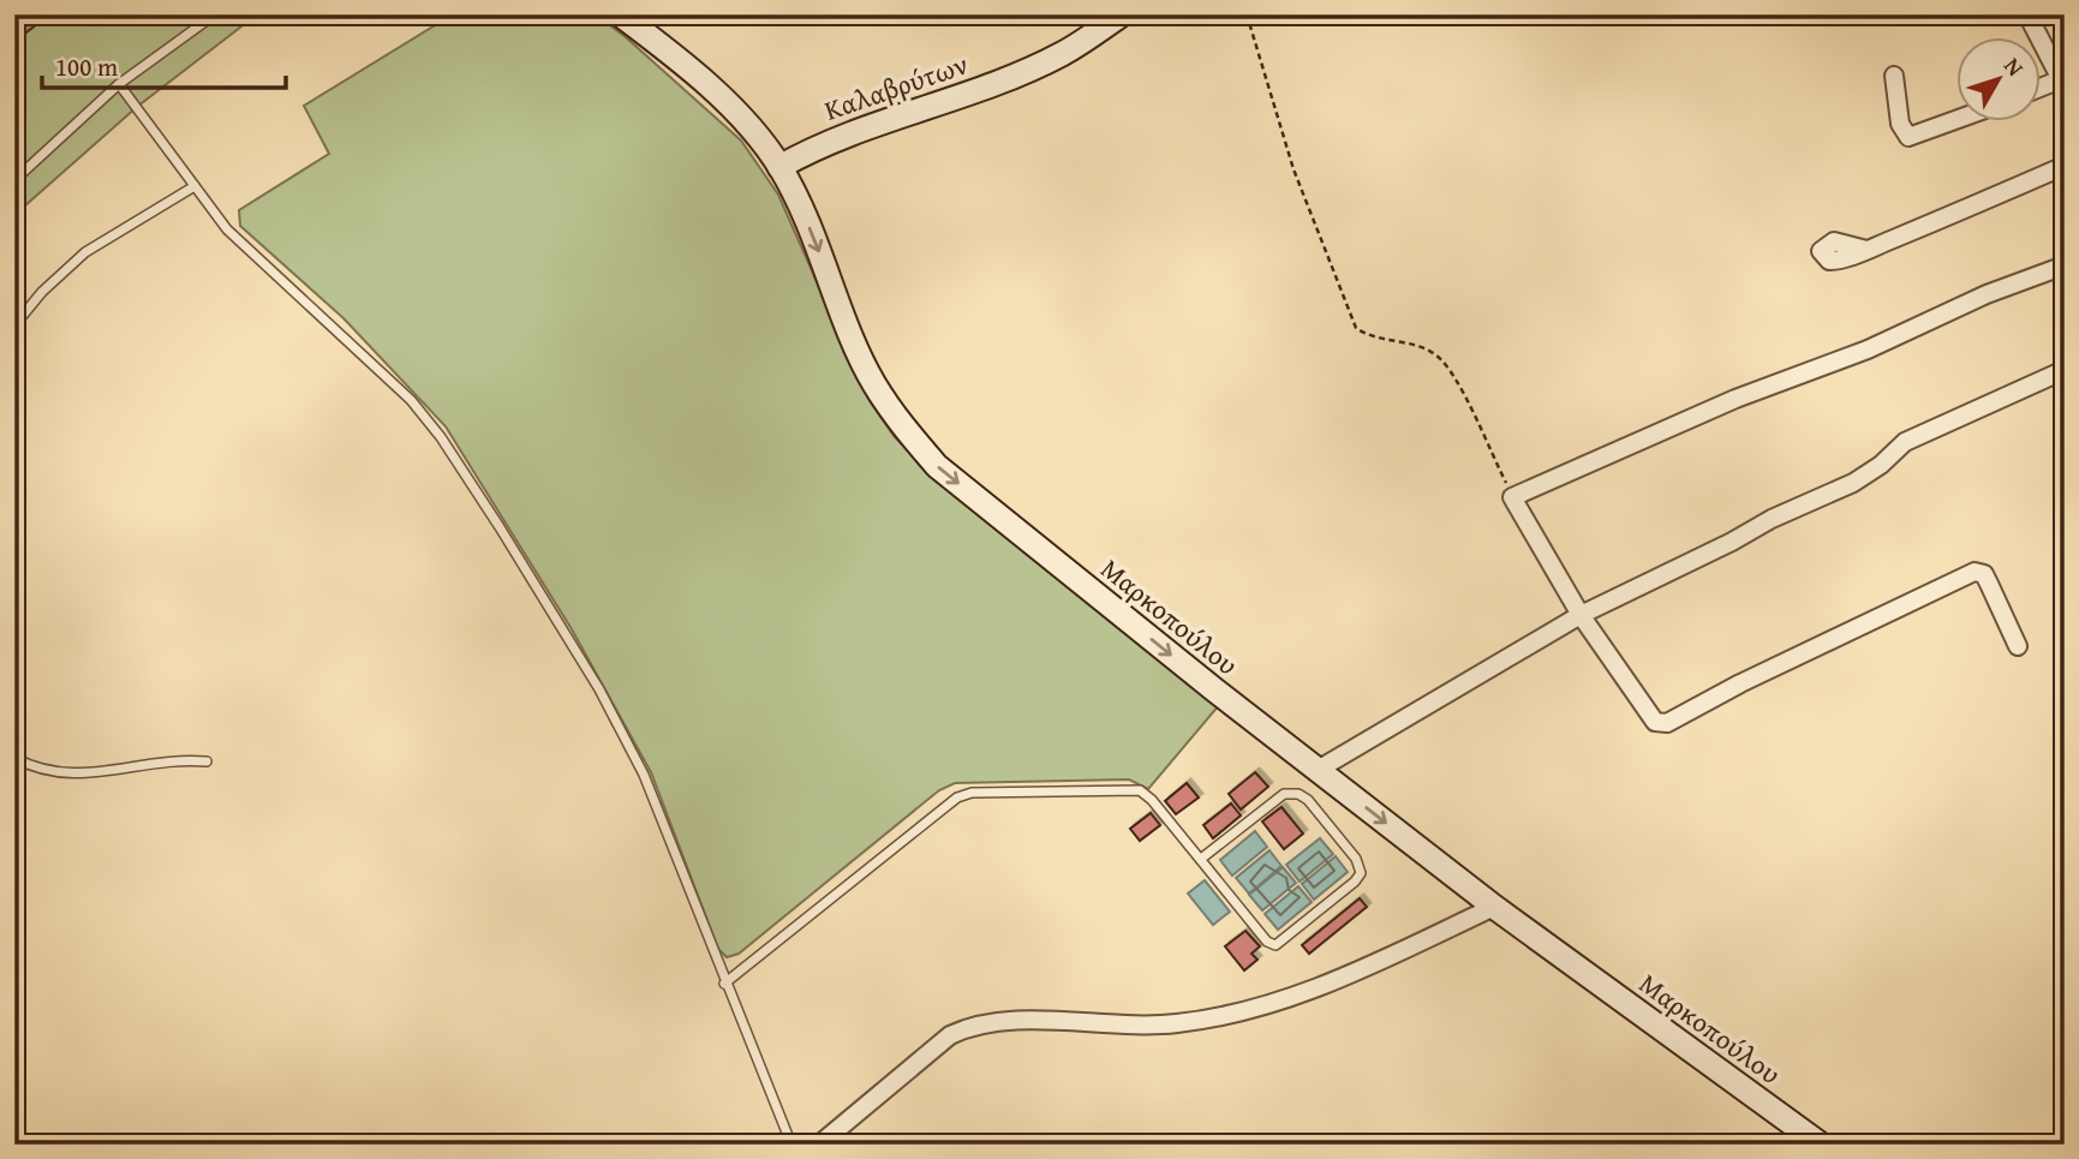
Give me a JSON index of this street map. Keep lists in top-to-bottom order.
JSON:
{
  "streets": {
    "street": ["Καλαβρύτων", "Μαρκοπούλου"]
  },
  "crossings": [
    ["Καλαβρύτων", "Μαρκοπούλου"]
  ],
  "one_way": ["Μαρκοπούλου"],
  "scale_bar": "100 m",
  "north": "top right"
}
